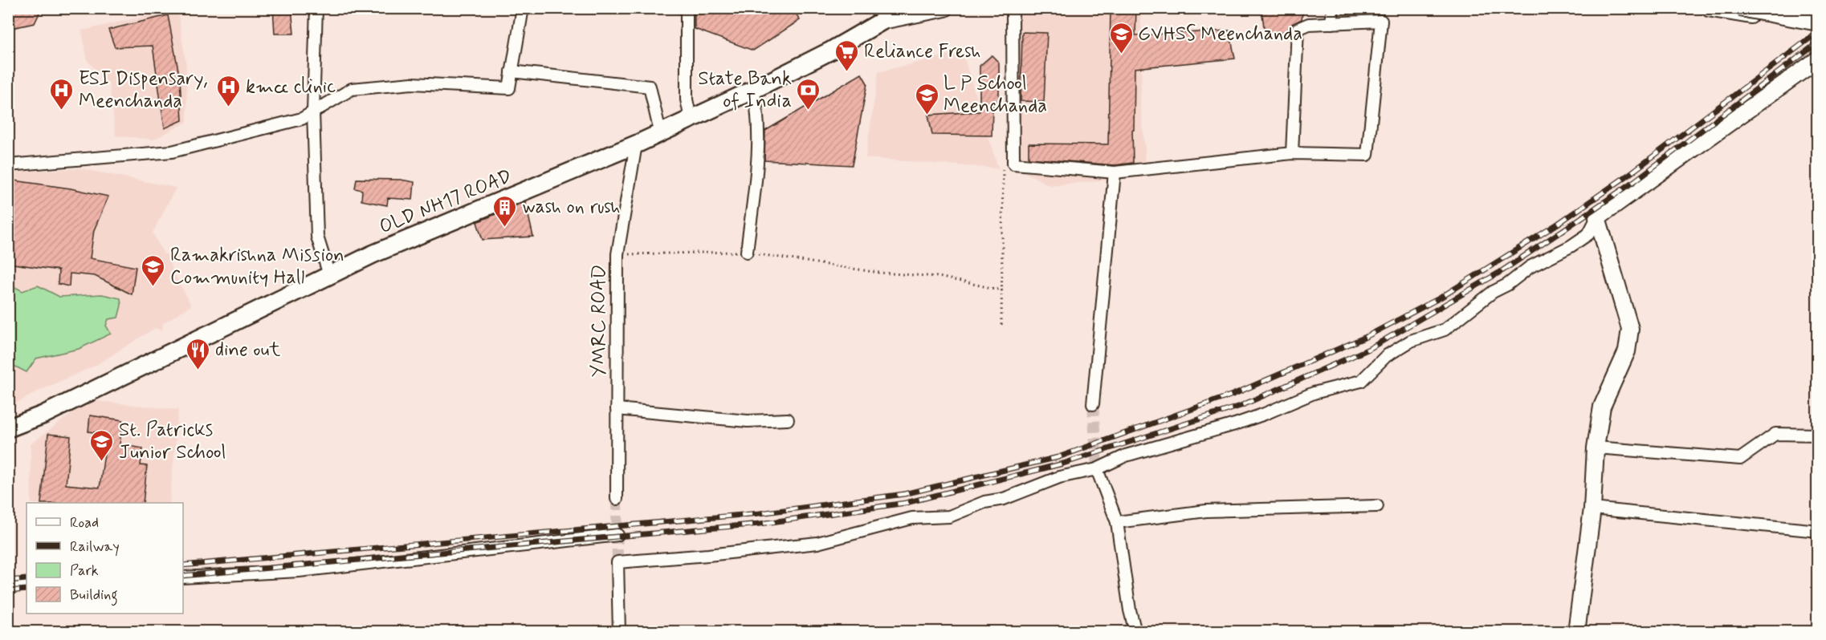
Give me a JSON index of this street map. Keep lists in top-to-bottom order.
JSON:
{
  "streets": {
    "main road": ["OLD NH17 ROAD"],
    "street": ["YMRC ROAD"]
  },
  "crossings": [
    ["OLD NH17 ROAD", "YMRC ROAD"]
  ],
  "places": {
    "school or university": [
      "GVHSS Meenchanda",
      "L P School Meenchanda",
      "Ramakrishna Mission Community Hall",
      "St. Patricks Junior School"
    ],
    "supermarket": ["Reliance Fresh"],
    "hospital": ["kmcc clinic", "ESI Dispensary, Meenchanda"],
    "bank": ["State Bank of India"],
    "building": ["wash on rush"],
    "restaurant": ["dine out"]
  },
  "legend": [
    "Road",
    "Railway",
    "Park",
    "Building"
  ]
}
